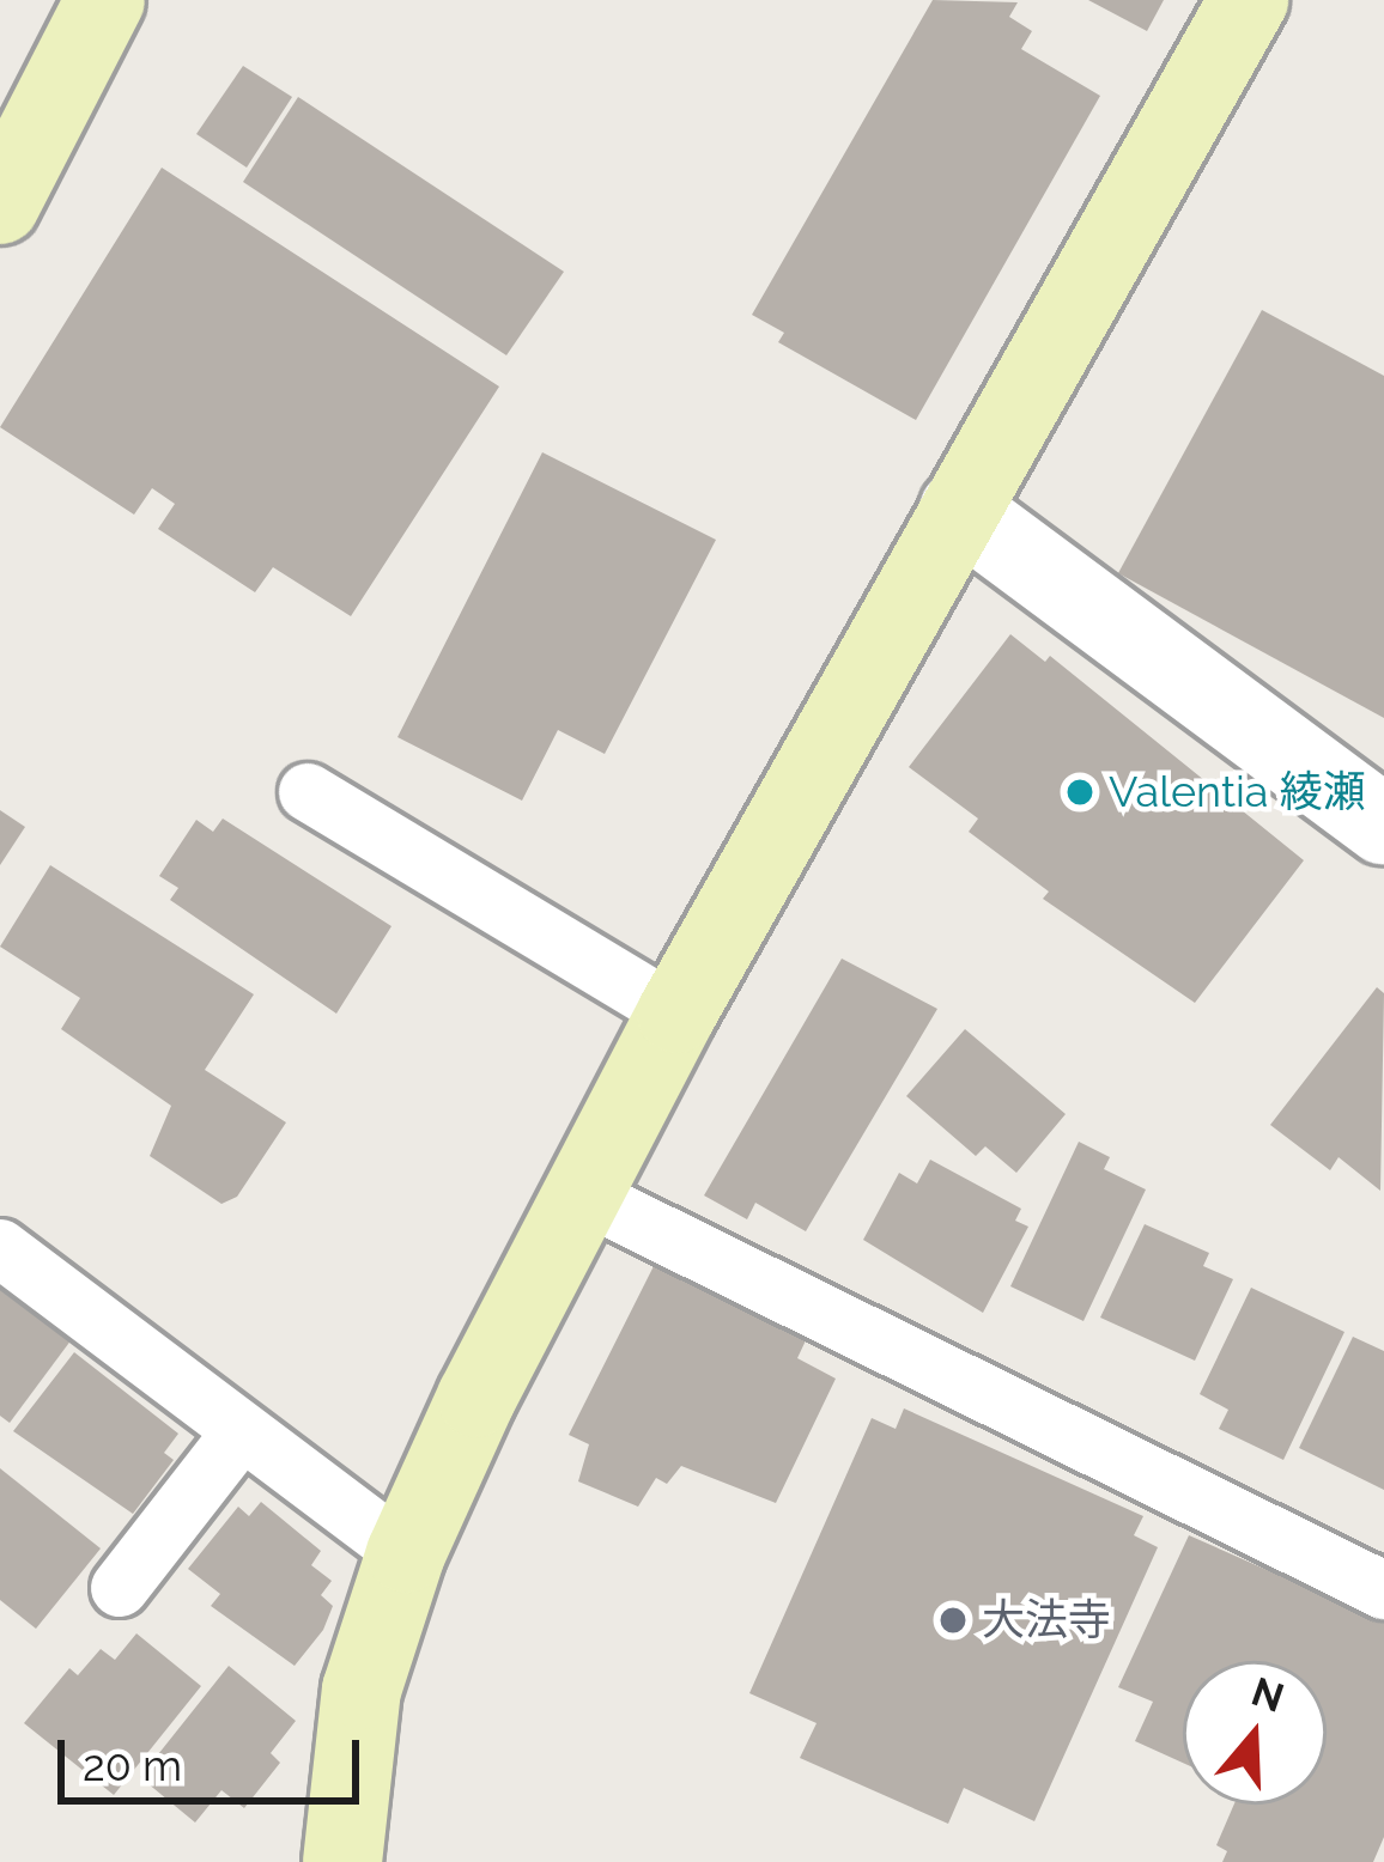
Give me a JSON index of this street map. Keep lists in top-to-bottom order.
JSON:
{
  "places": ["Valentia 綾瀬", "大法寺"],
  "scale_bar": "20 m",
  "north": "top"
}
